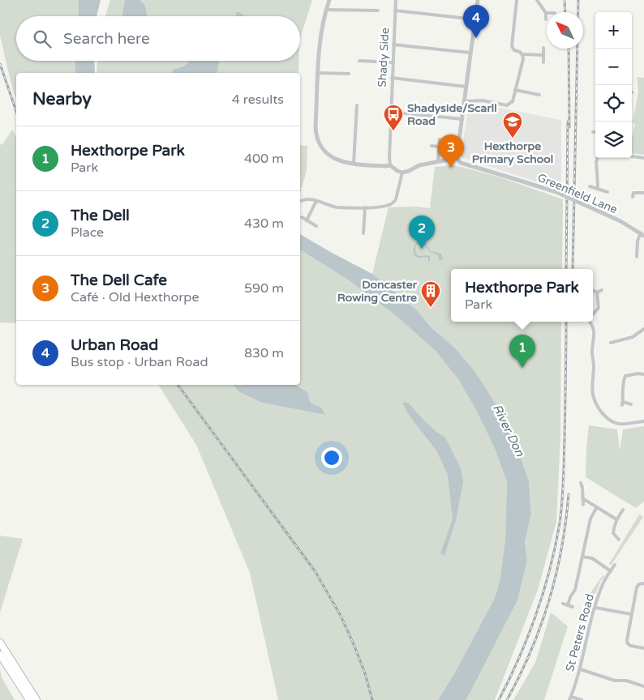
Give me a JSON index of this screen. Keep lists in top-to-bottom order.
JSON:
{
  "streets": {
    "street": ["Shady Side", "Greenfield Lane", "St Peters Road"]
  },
  "water": ["River Don"],
  "places": {
    "bus stop": ["Shadyside/Scarll Road"],
    "school or university": ["Hexthorpe Primary School"],
    "building": ["Doncaster Rowing Centre"]
  },
  "north": "top left",
  "page": {
    "pins": [
      "4",
      "3",
      "2",
      "1"
    ],
    "map_buttons": ["+", "−"],
    "search": "Search here",
    "heading": ["Nearby", "4 results"],
    "list": [
      {
        "mark": "1",
        "name": "Hexthorpe Park",
        "note": "Park",
        "value": "400 m"
      },
      {
        "mark": "2",
        "name": "The Dell",
        "note": "Place",
        "value": "430 m"
      },
      {
        "mark": "3",
        "name": "The Dell Cafe",
        "note": "Café · Old Hexthorpe",
        "value": "590 m"
      },
      {
        "mark": "4",
        "name": "Urban Road",
        "note": "Bus stop · Urban Road",
        "value": "830 m"
      }
    ],
    "popup": ["Hexthorpe Park", "Park"]
  }
}
